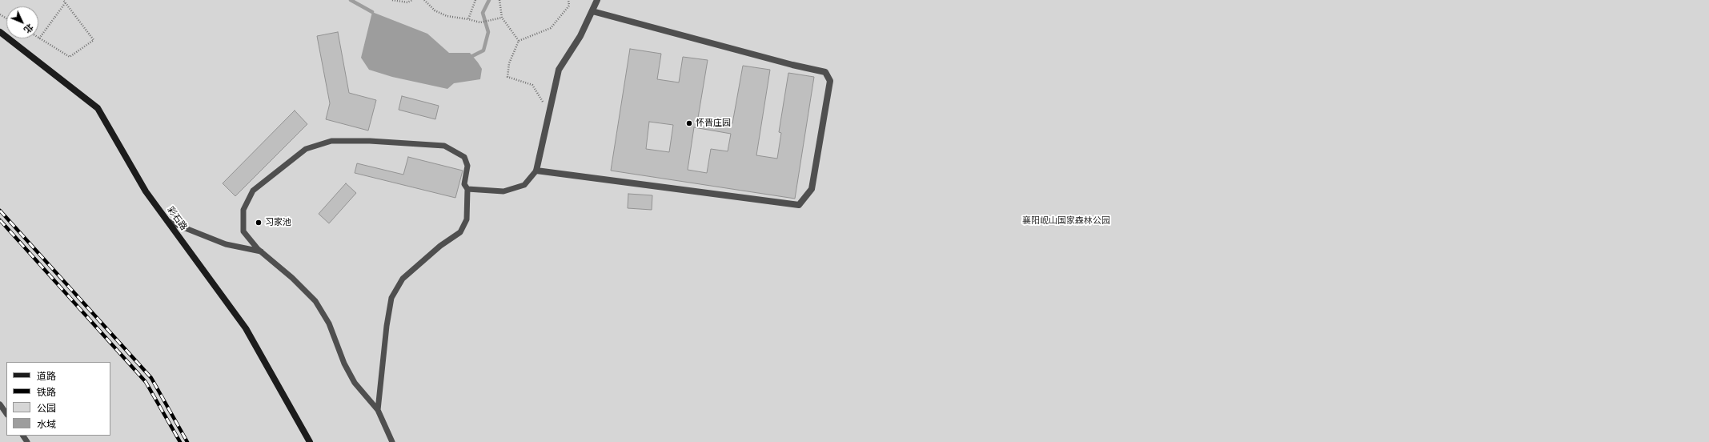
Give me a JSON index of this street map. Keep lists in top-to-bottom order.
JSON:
{
  "streets": {
    "street": ["彩石路"]
  },
  "parks": ["襄阳岘山国家森林公园"],
  "places": ["怀晋庄园", "习家池"],
  "legend": [
    "道路",
    "铁路",
    "公园",
    "水域"
  ],
  "north": "bottom right"
}
